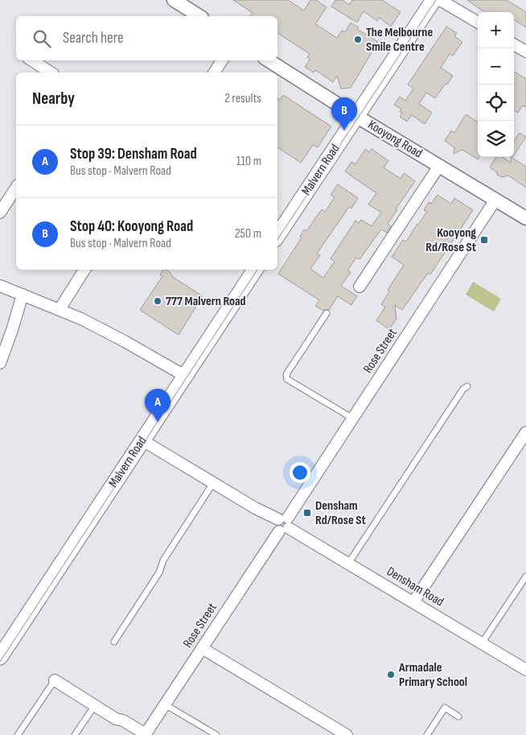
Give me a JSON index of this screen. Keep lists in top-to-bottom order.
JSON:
{
  "streets": {
    "main road": ["Malvern Road"],
    "street": ["Kooyong Road", "Rose Street", "Densham Road"]
  },
  "crossings": [
    ["Kooyong Road", "Malvern Road"],
    ["Kooyong Road", "Rose Street"],
    ["Malvern Road", "Densham Road"],
    ["Rose Street", "Densham Road"]
  ],
  "places": {
    "other": ["The Melbourne Smile Centre", "777 Malvern Road", "Armadale Primary School"],
    "transit": ["Kooyong Rd/Rose St", "Densham Rd/Rose St"]
  },
  "page": {
    "map_buttons": ["+", "−"],
    "search": "Search here",
    "heading": ["Nearby", "2 results"],
    "pins": ["B", "A"],
    "list": [
      {
        "mark": "A",
        "name": "Stop 39: Densham Road",
        "note": "Bus stop · Malvern Road",
        "value": "110 m"
      },
      {
        "mark": "B",
        "name": "Stop 40: Kooyong Road",
        "note": "Bus stop · Malvern Road",
        "value": "250 m"
      }
    ]
  }
}
